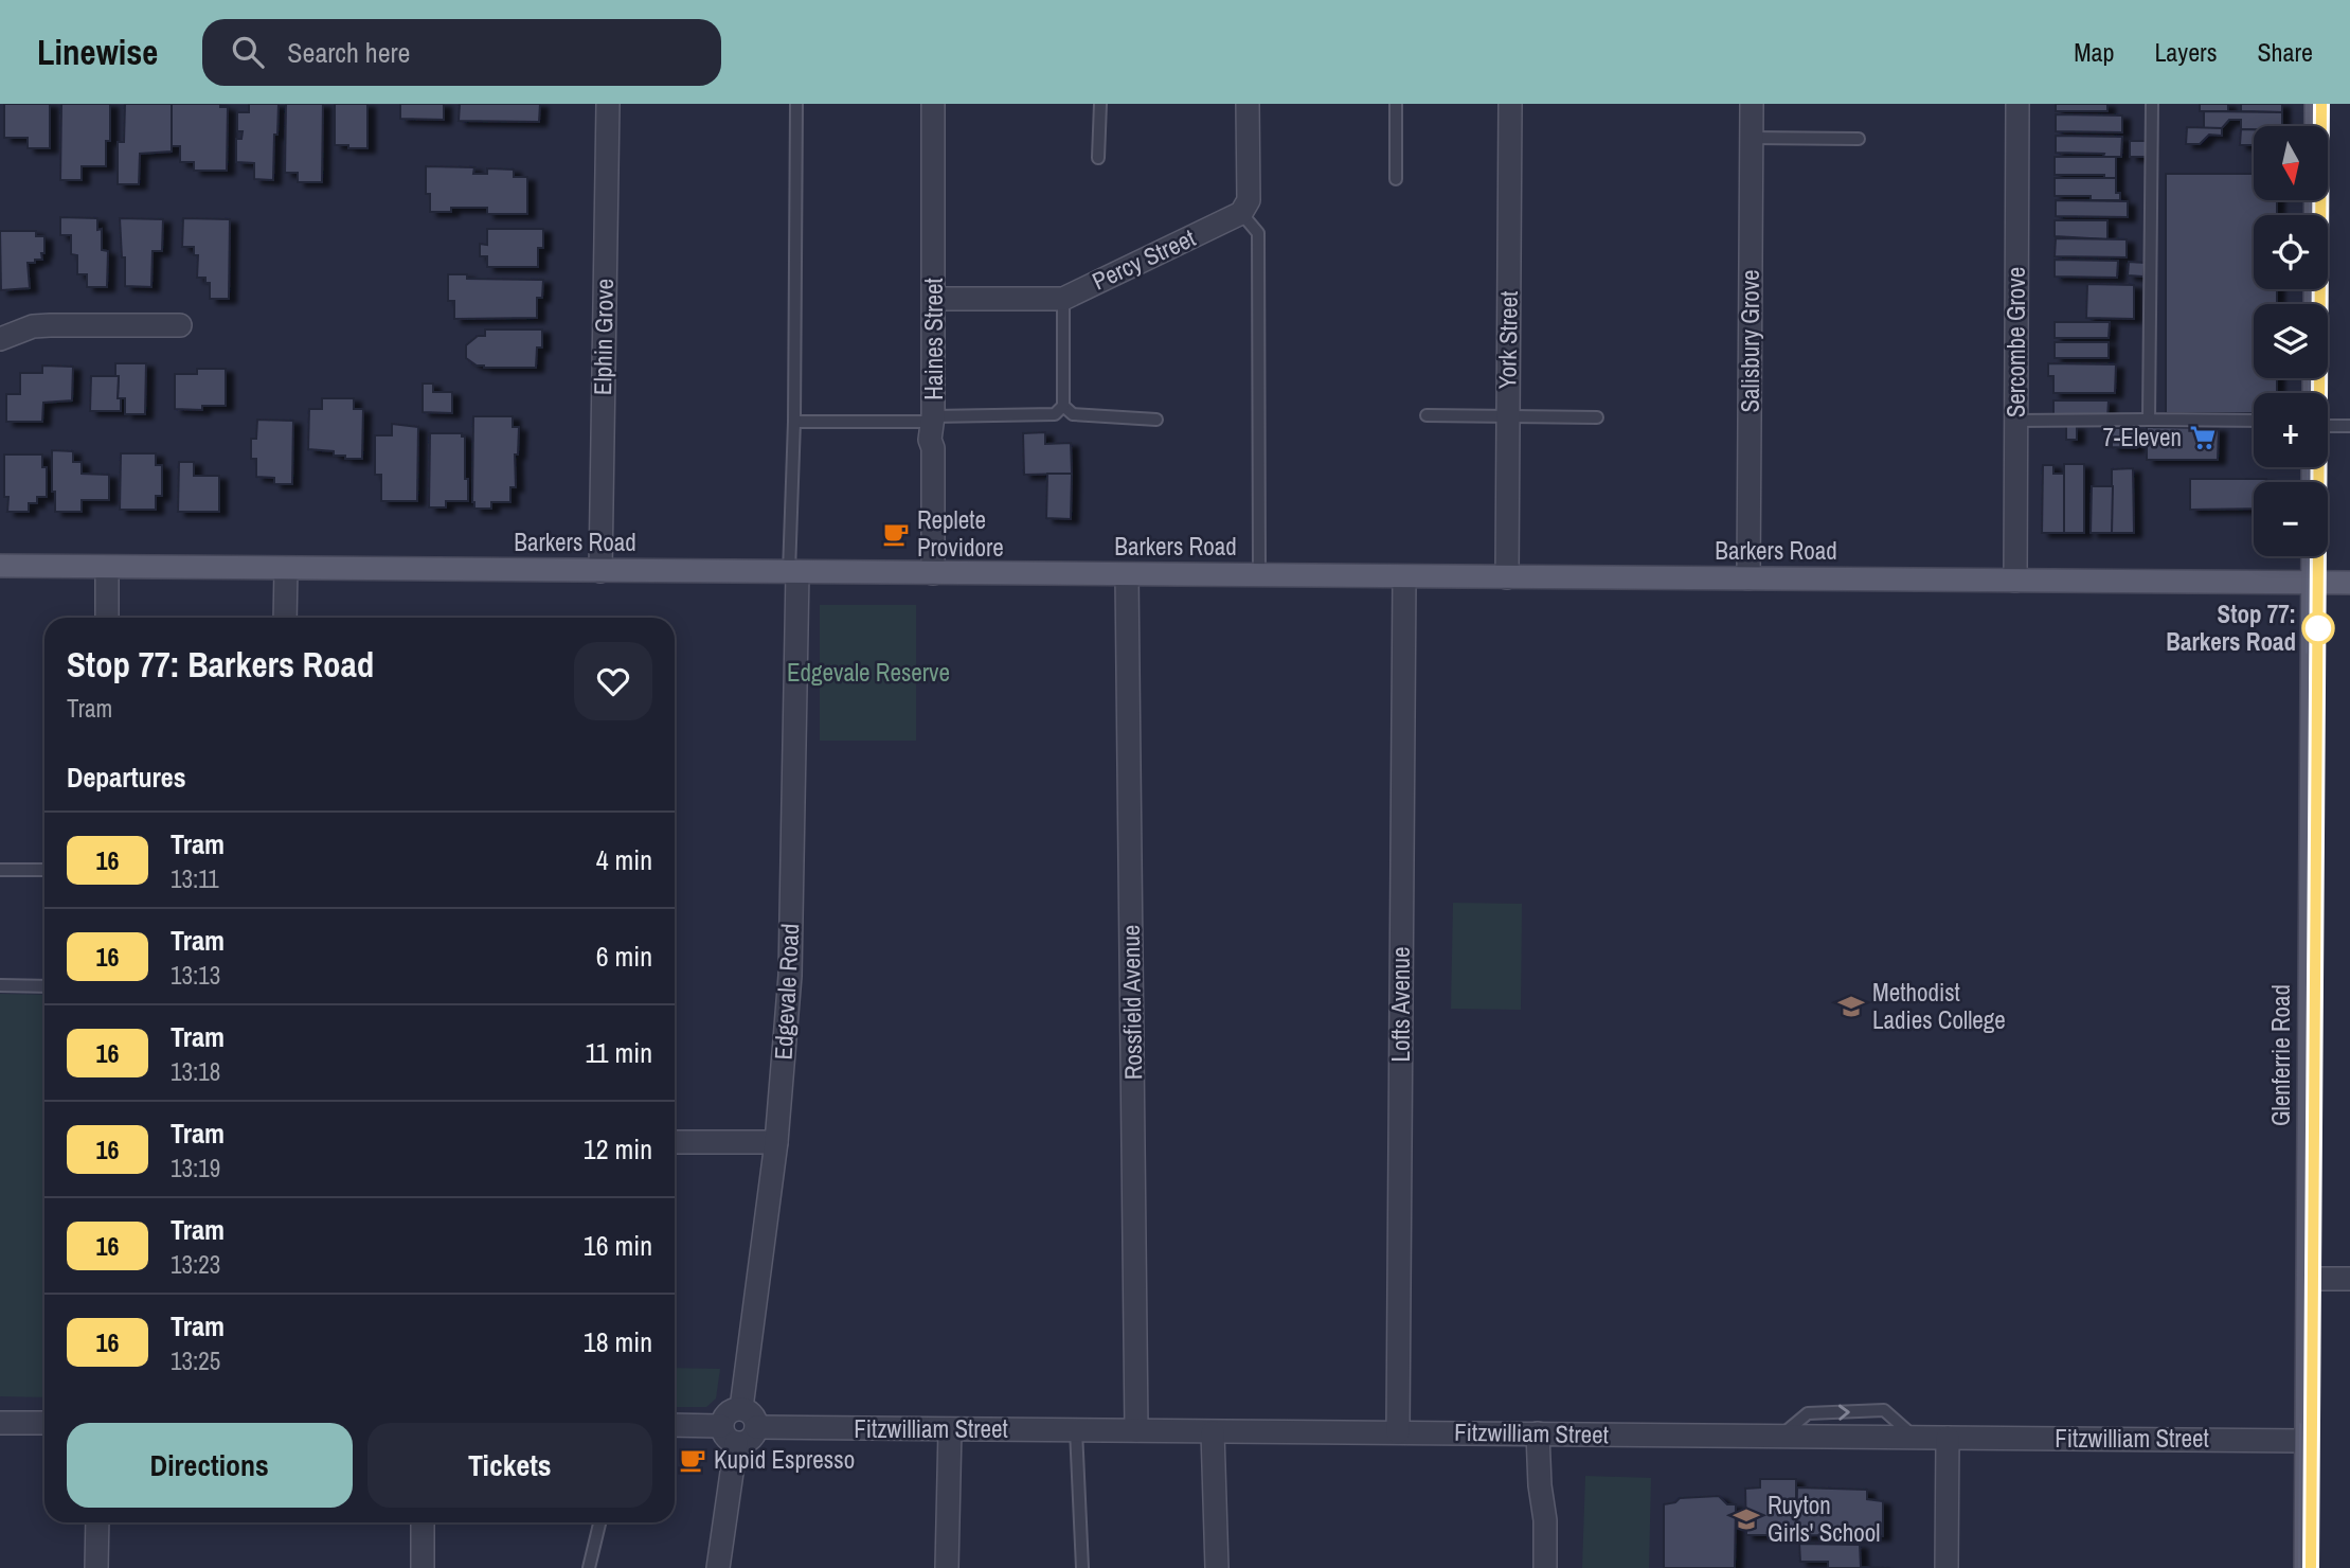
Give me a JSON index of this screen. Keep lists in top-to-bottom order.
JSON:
{
  "streets": {
    "main road": ["Barkers Road", "Glenferrie Road"],
    "street": [
      "Percy Street",
      "Elphin Grove",
      "Haines Street",
      "York Street",
      "Salisbury Grove",
      "Sercombe Grove",
      "Edgevale Road",
      "Rossfield Avenue",
      "Lofts Avenue",
      "Fitzwilliam Street"
    ]
  },
  "crossings": [
    ["Percy Street", "Haines Street"],
    ["Elphin Grove", "Barkers Road"],
    ["Haines Street", "Barkers Road"],
    ["York Street", "Barkers Road"],
    ["Salisbury Grove", "Barkers Road"],
    ["Sercombe Grove", "Barkers Road"],
    ["Barkers Road", "Edgevale Road"],
    ["Barkers Road", "Rossfield Avenue"],
    ["Barkers Road", "Lofts Avenue"],
    ["Barkers Road", "Glenferrie Road"],
    ["Edgevale Road", "Fitzwilliam Street"],
    ["Rossfield Avenue", "Fitzwilliam Street"],
    ["Lofts Avenue", "Fitzwilliam Street"],
    ["Glenferrie Road", "Fitzwilliam Street"]
  ],
  "parks": ["Edgevale Reserve"],
  "places": {
    "supermarket": ["7-Eleven"],
    "cafe": ["Replete Providore", "Kupid Espresso"],
    "other": ["Stop 77: Barkers Road"],
    "school or university": ["Methodist Ladies College", "Ruyton Girls' School"]
  },
  "lines": ["tram line 16"],
  "north": "bottom",
  "page": {
    "header": "Linewise",
    "search": "Search here",
    "nav": ["Map", "Layers", "Share"],
    "map_buttons": ["+", "−"],
    "heading": [
      ["Stop 77: Barkers Road", "Tram"],
      "Departures"
    ],
    "list": [
      {
        "mark": "16",
        "name": "Tram",
        "note": "13:11",
        "value": "4 min"
      },
      {
        "mark": "16",
        "name": "Tram",
        "note": "13:13",
        "value": "6 min"
      },
      {
        "mark": "16",
        "name": "Tram",
        "note": "13:18",
        "value": "11 min"
      },
      {
        "mark": "16",
        "name": "Tram",
        "note": "13:19",
        "value": "12 min"
      },
      {
        "mark": "16",
        "name": "Tram",
        "note": "13:23",
        "value": "16 min"
      },
      {
        "mark": "16",
        "name": "Tram",
        "note": "13:25",
        "value": "18 min"
      }
    ],
    "buttons": ["Directions", "Tickets"]
  }
}
